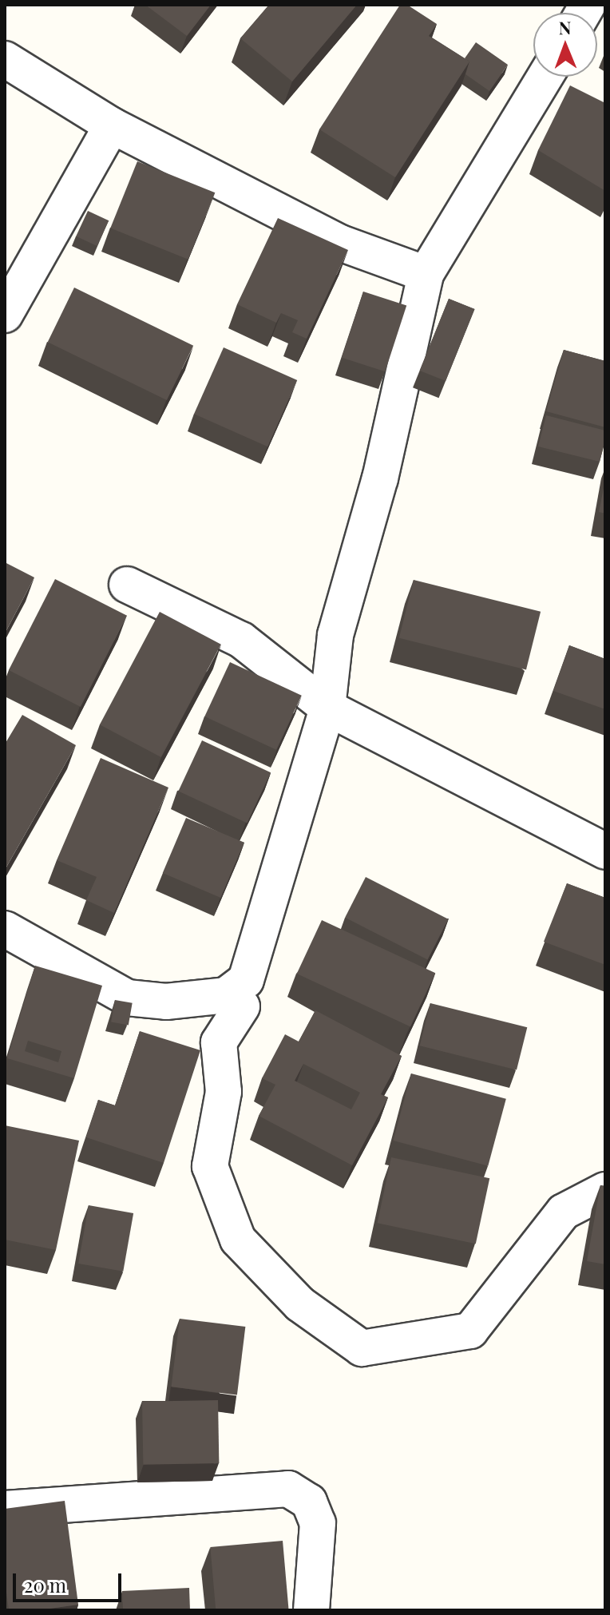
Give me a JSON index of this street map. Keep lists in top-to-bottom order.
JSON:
{
  "scale_bar": "20 m",
  "north": "top"
}
